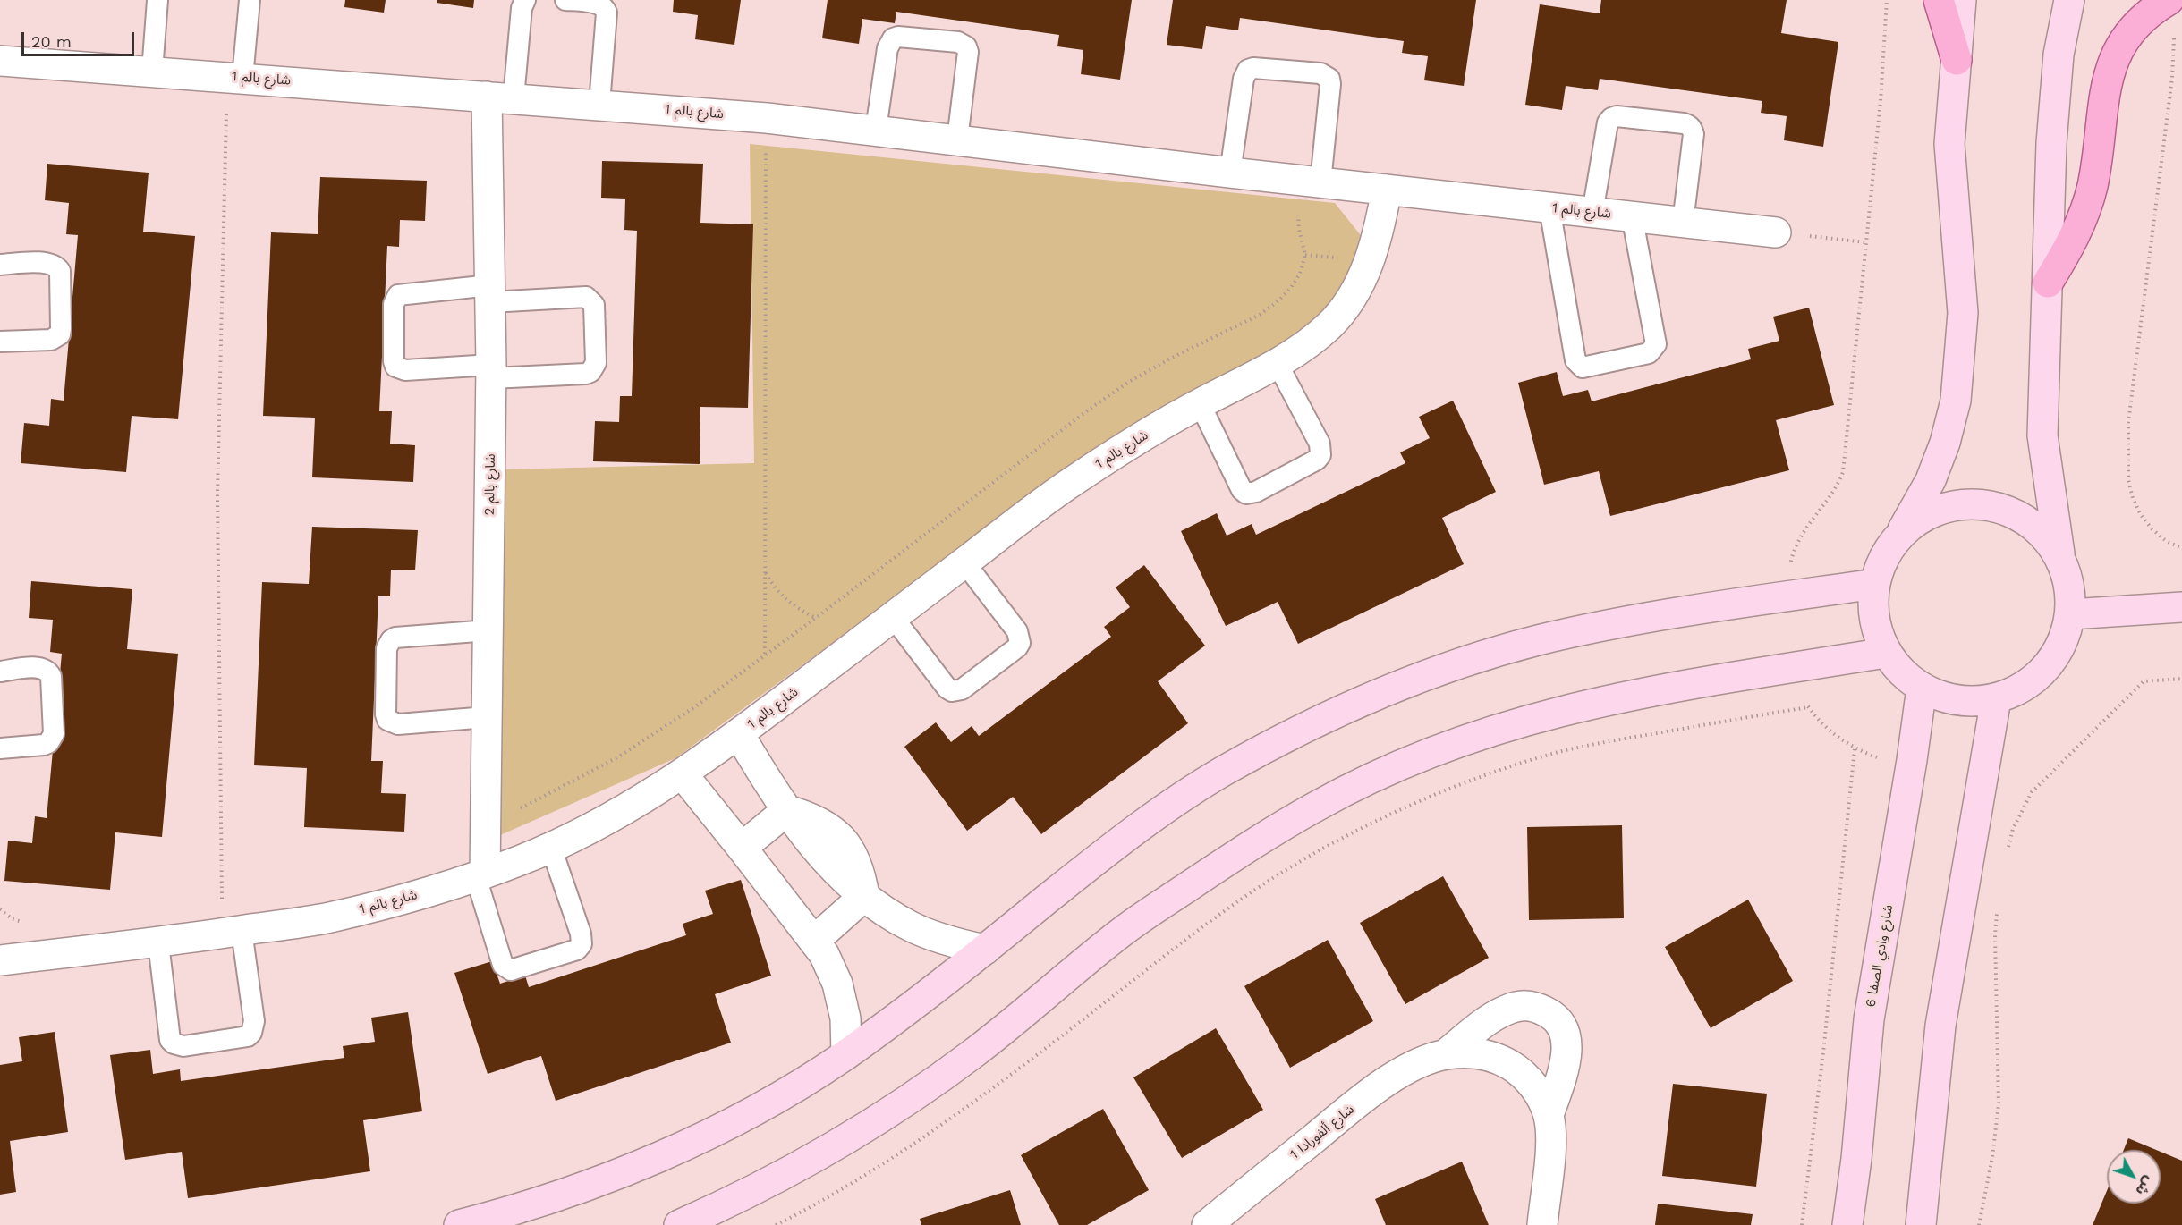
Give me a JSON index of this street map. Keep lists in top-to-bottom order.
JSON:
{
  "streets": {
    "street": [
      "شارع بالم 1",
      "شارع بالم 2",
      "شارع وادي الصفا 6",
      "شارع ألفورادا 1"
    ]
  },
  "crossings": [
    ["شارع بالم 1", "شارع بالم 2"]
  ],
  "scale_bar": "20 m",
  "north": "bottom right"
}
